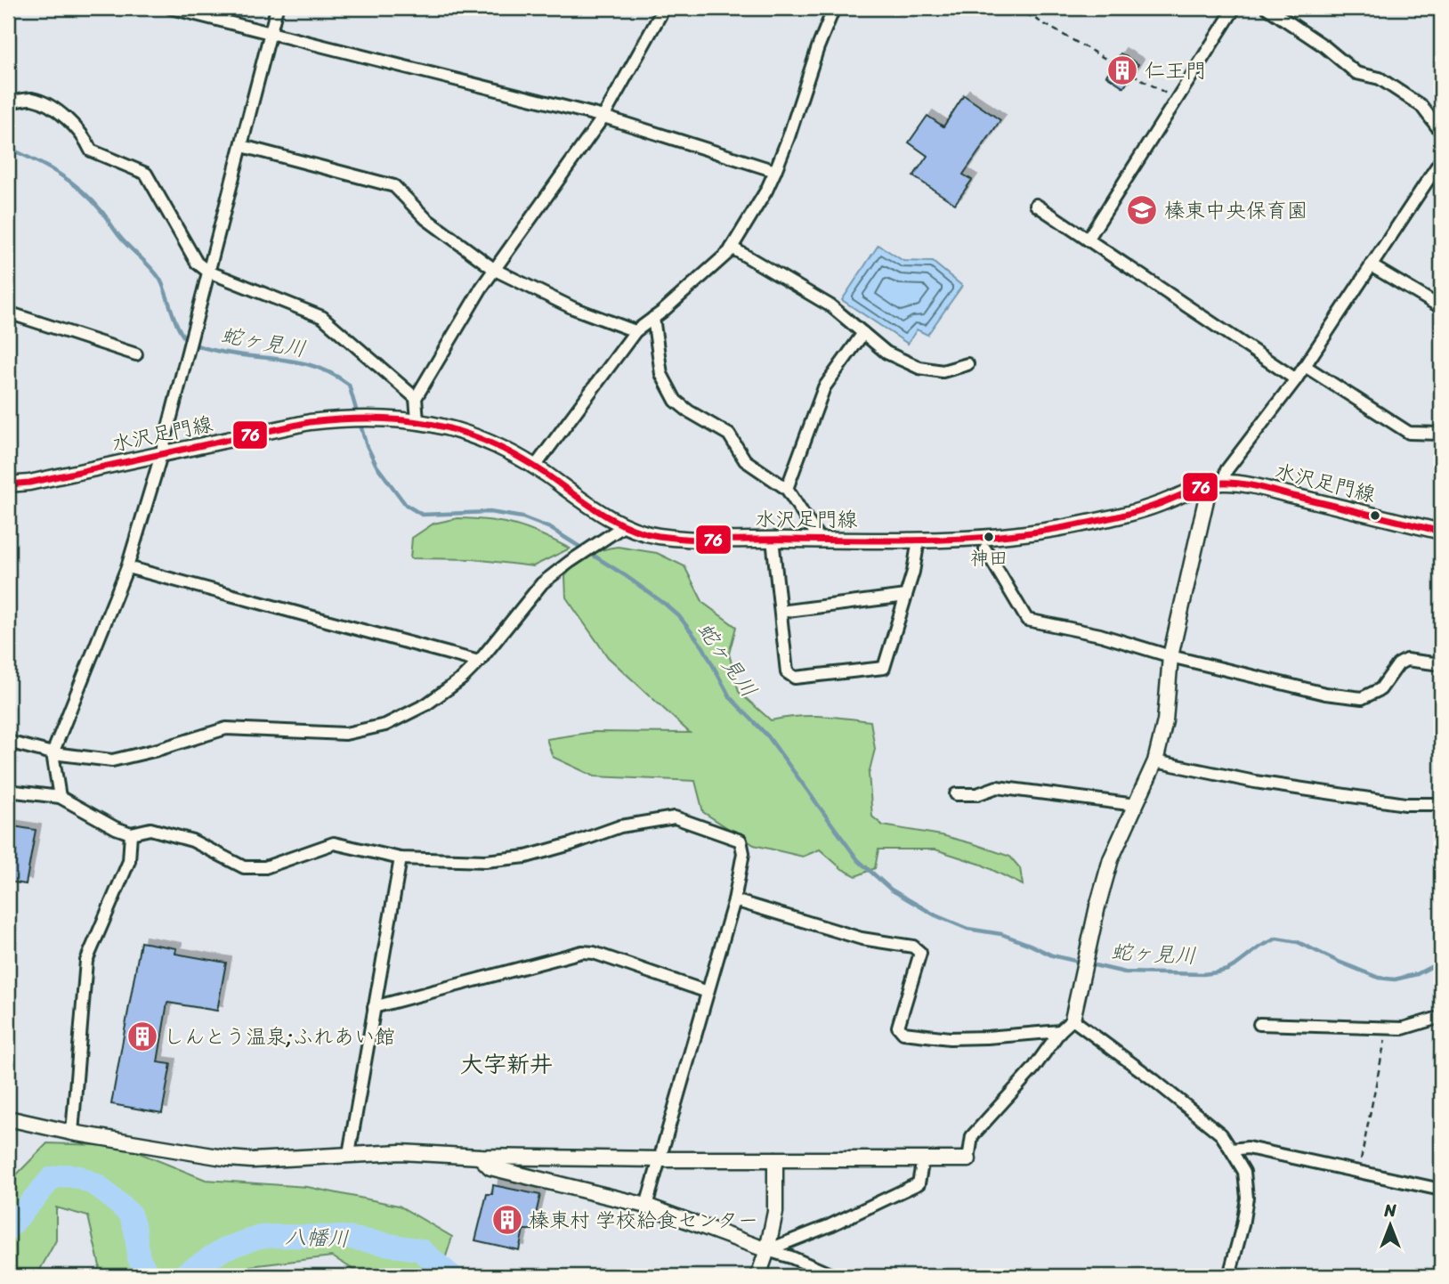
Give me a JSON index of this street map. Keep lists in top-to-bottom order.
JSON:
{
  "streets": {
    "street": ["水沢足門線"]
  },
  "districts": ["大字新井"],
  "water": ["蛇ヶ見川", "八幡川"],
  "places": {
    "building": ["仁王門", "しんとう温泉;ふれあい館", "榛東村 学校給食センター"],
    "school or university": ["榛東中央保育園"],
    "other": ["神田"]
  },
  "lines": ["transit line 76"],
  "north": "top"
}
